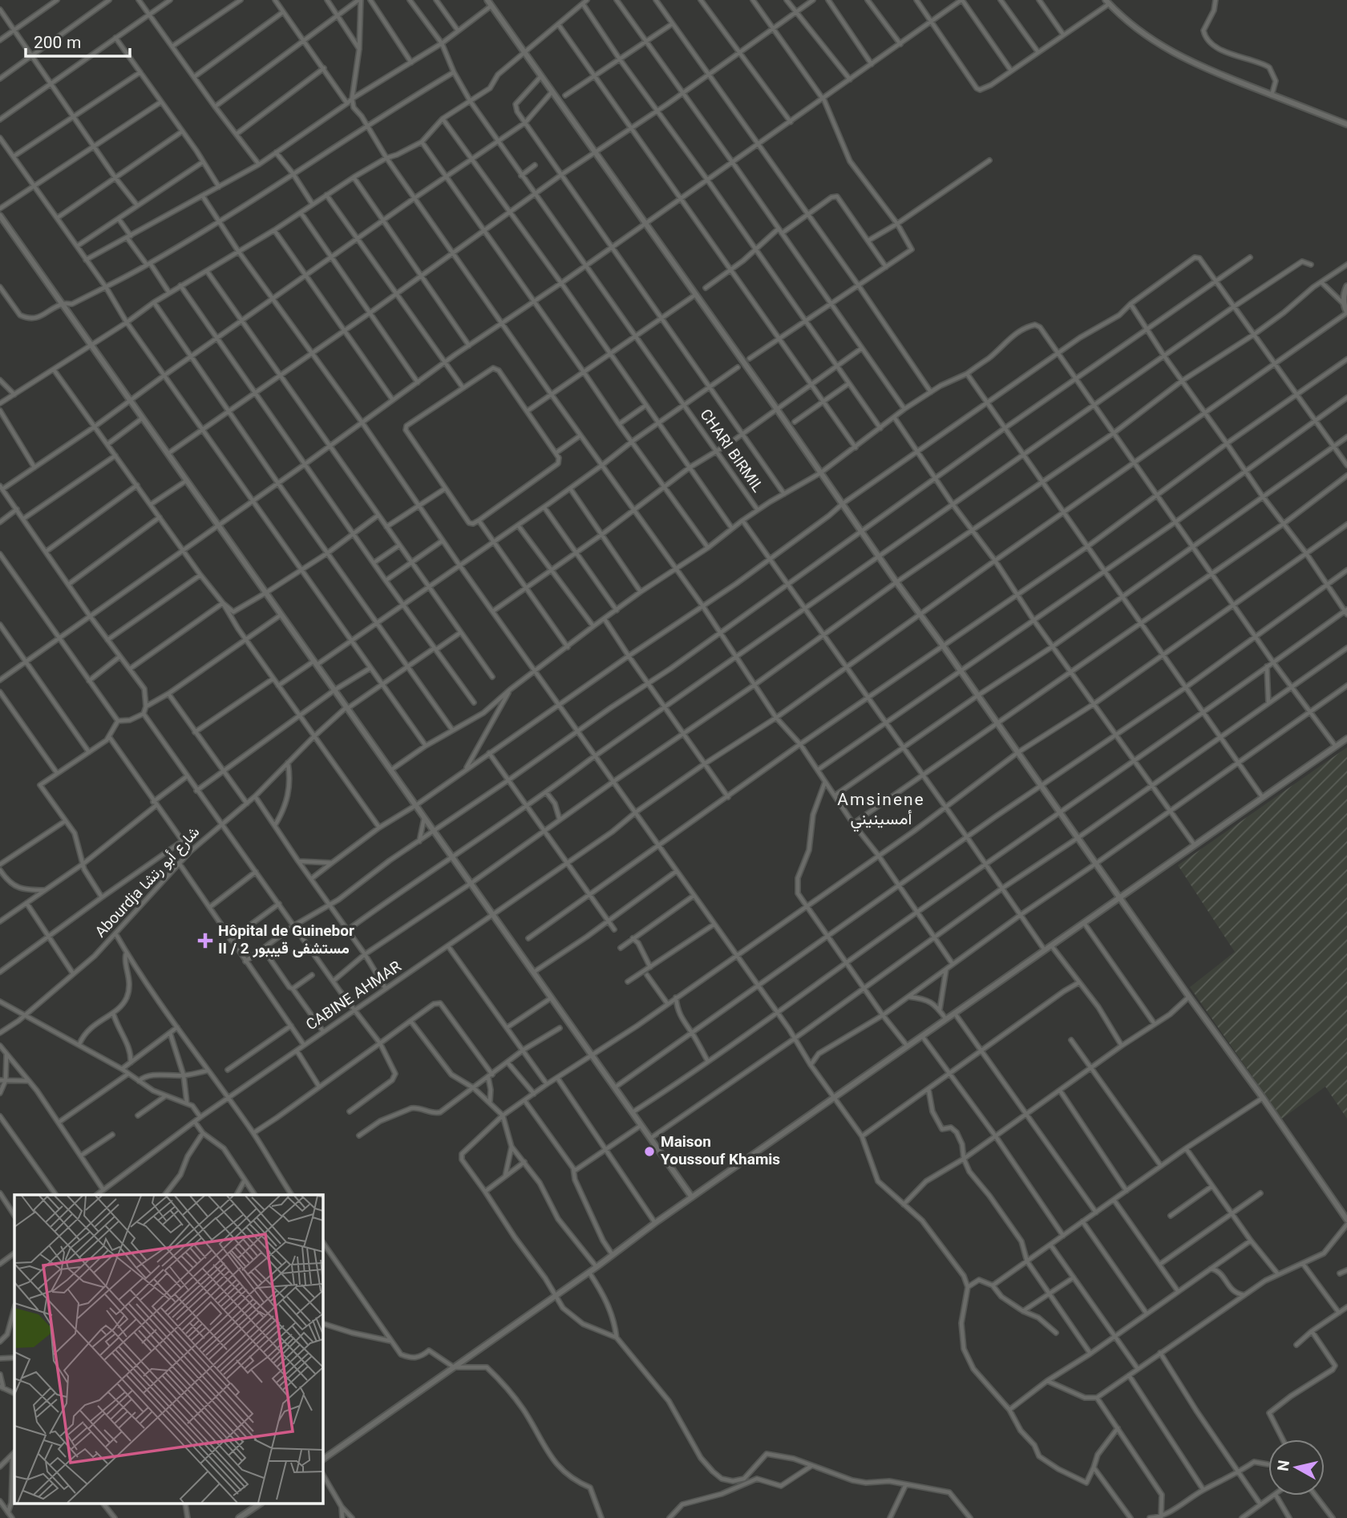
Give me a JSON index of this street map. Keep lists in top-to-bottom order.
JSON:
{
  "streets": {
    "street": ["CHARI BIRMIL", "Abourdja شارع أبو رتشا", "CABINE AHMAR"]
  },
  "districts": ["Amsinene أمسينيني"],
  "places": {
    "health": ["Hôpital de Guinebor II / مستشفى قيببور 2"],
    "other": ["Maison Youssouf Khamis"]
  },
  "scale_bar": "200 m",
  "north": "left"
}
